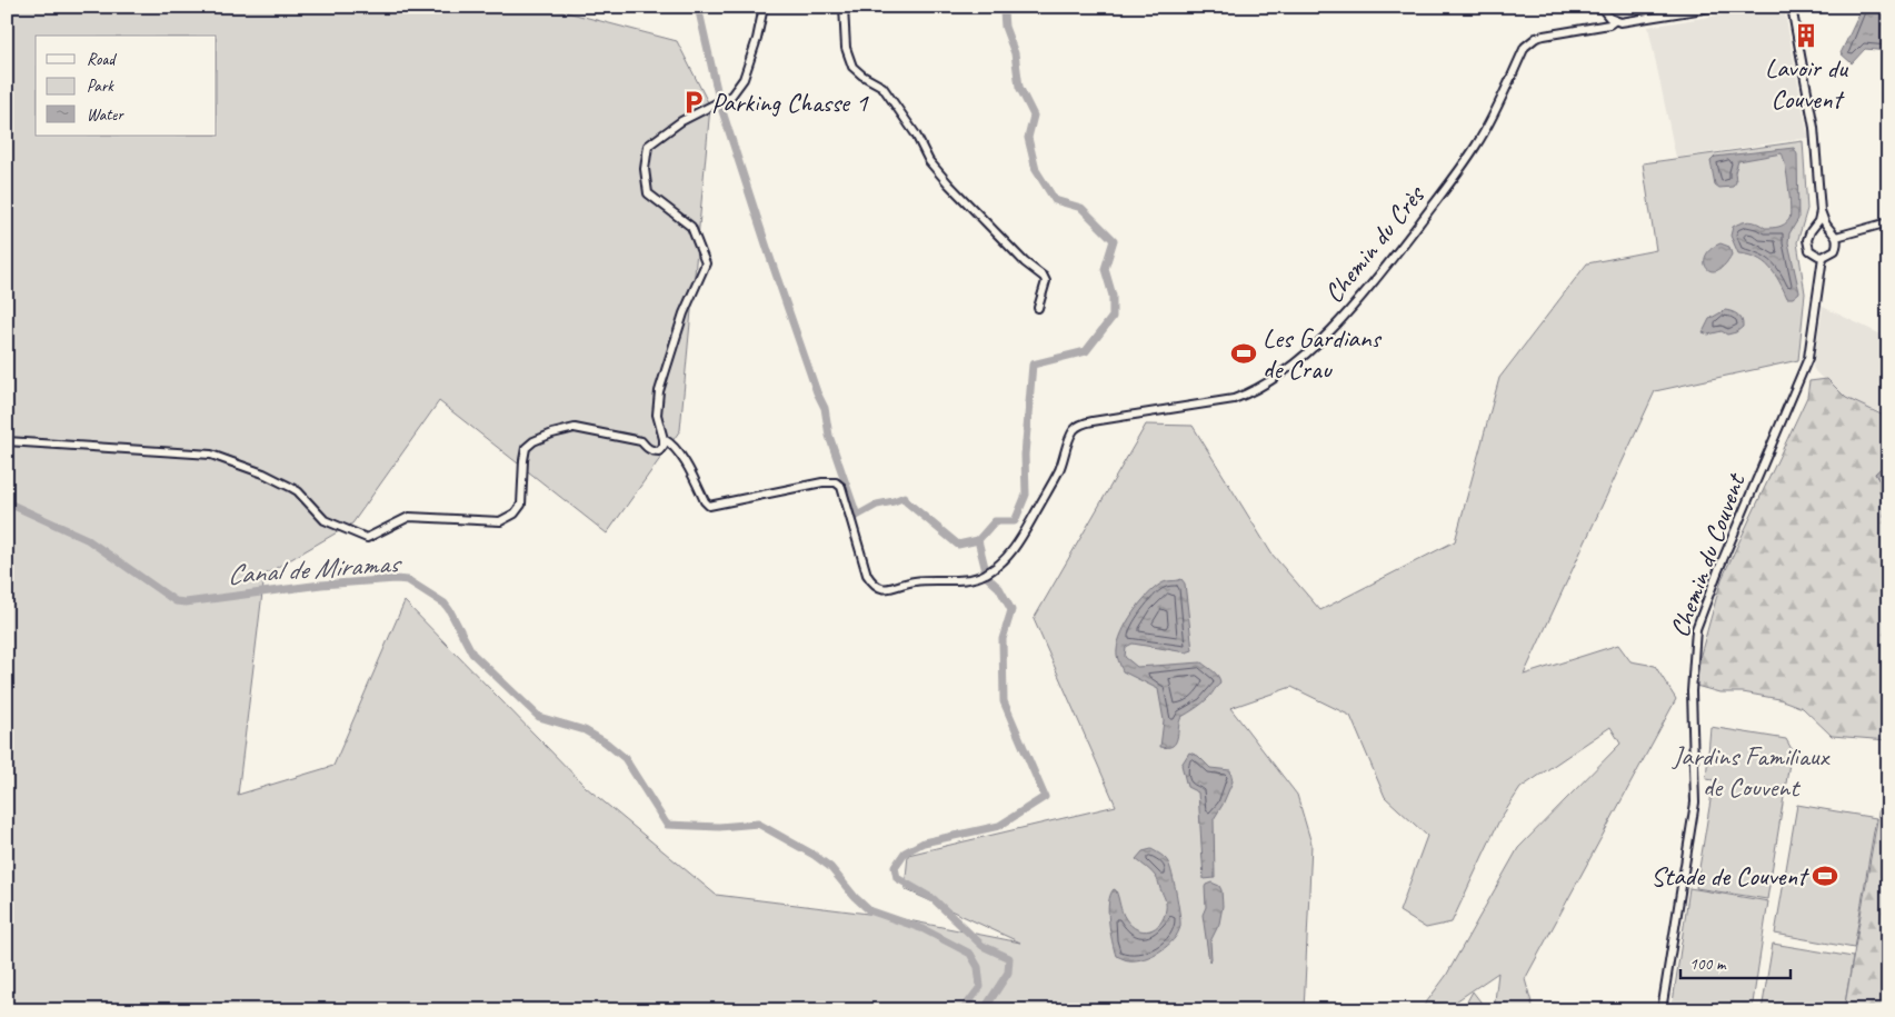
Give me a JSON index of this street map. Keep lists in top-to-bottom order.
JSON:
{
  "streets": {
    "street": ["Chemin du Crès", "Chemin du Couvent"]
  },
  "water": ["Canal de Miramas"],
  "parks": ["Jardins Familiaux de Couvent"],
  "places": {
    "building": ["Lavoir du Couvent"],
    "parking": ["Parking Chasse 1"],
    "sports": ["Les Gardians de Crau", "Stade de Couvent"]
  },
  "legend": ["Road", "Park", "Water"],
  "scale_bar": "100 m"
}
